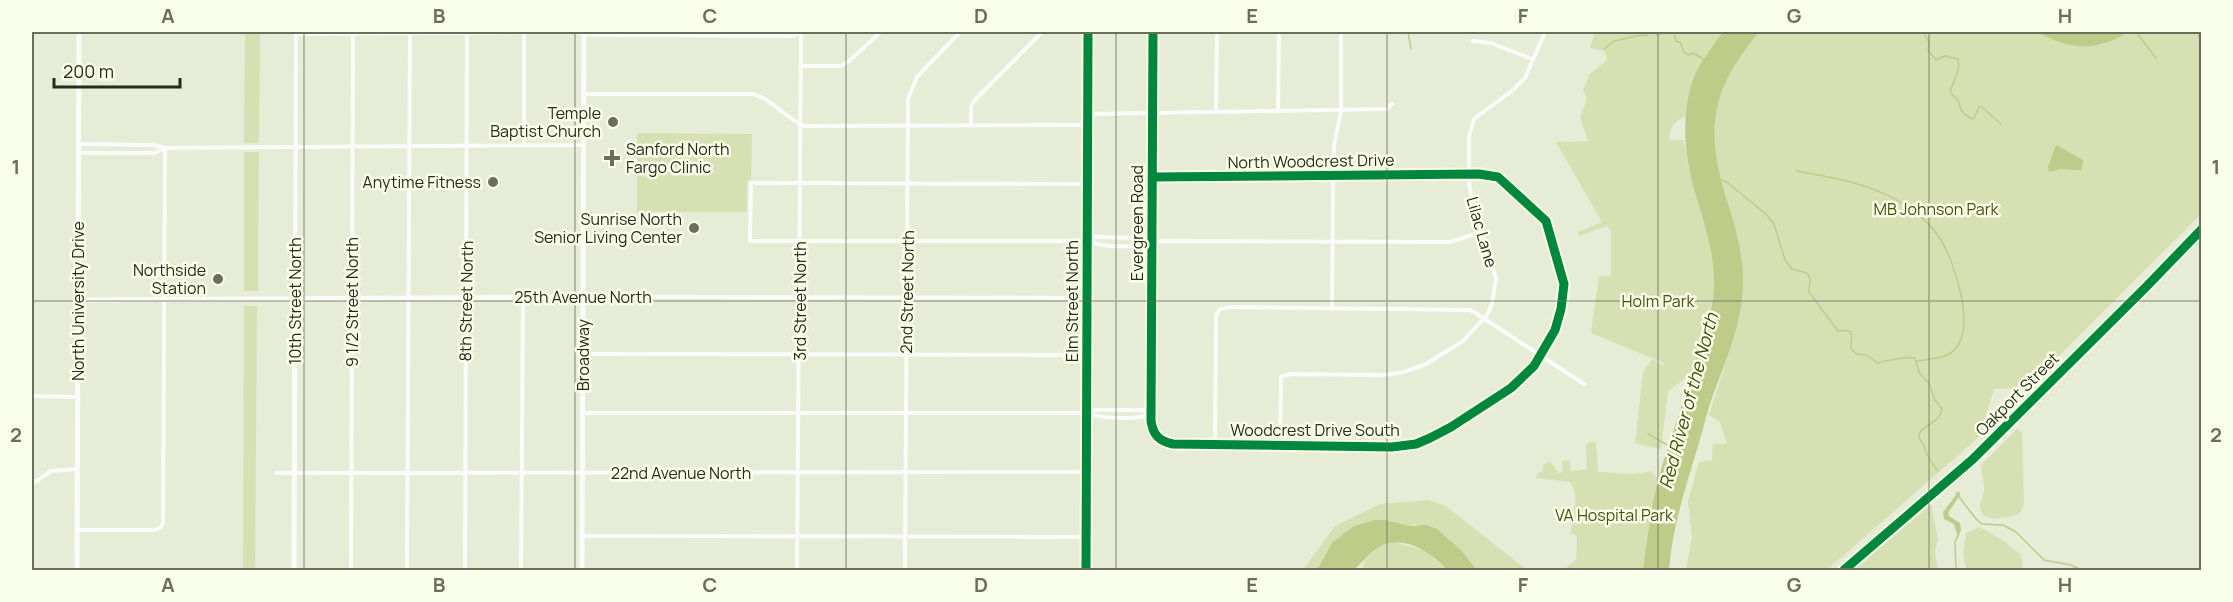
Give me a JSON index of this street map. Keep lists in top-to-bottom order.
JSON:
{
  "streets": {
    "street": [
      "North Woodcrest Drive",
      "Evergreen Road",
      "Lilac Lane",
      "2nd Street North",
      "25th Avenue North",
      "North University Drive",
      "10th Street North",
      "8th Street North",
      "3rd Street North",
      "Elm Street North",
      "9 1/2 Street North",
      "Broadway",
      "Oakport Street",
      "Woodcrest Drive South",
      "22nd Avenue North"
    ]
  },
  "crossings": [
    ["North Woodcrest Drive", "Evergreen Road"],
    ["North Woodcrest Drive", "Lilac Lane"],
    ["North Woodcrest Drive", "Woodcrest Drive South"],
    ["Evergreen Road", "Woodcrest Drive South"],
    ["Lilac Lane", "Woodcrest Drive South"],
    ["2nd Street North", "25th Avenue North"],
    ["2nd Street North", "22nd Avenue North"],
    ["25th Avenue North", "North University Drive"],
    ["25th Avenue North", "10th Street North"],
    ["25th Avenue North", "8th Street North"],
    ["25th Avenue North", "3rd Street North"],
    ["25th Avenue North", "Elm Street North"],
    ["25th Avenue North", "9 1/2 Street North"],
    ["25th Avenue North", "Broadway"],
    ["10th Street North", "22nd Avenue North"],
    ["8th Street North", "22nd Avenue North"],
    ["3rd Street North", "22nd Avenue North"],
    ["Elm Street North", "22nd Avenue North"],
    ["9 1/2 Street North", "22nd Avenue North"],
    ["Broadway", "22nd Avenue North"]
  ],
  "water": ["Red River of the North"],
  "parks": ["MB Johnson Park", "Holm Park", "VA Hospital Park"],
  "places": {
    "other": [
      "Temple Baptist Church",
      "Anytime Fitness",
      "Sunrise North Senior Living Center",
      "Northside Station"
    ],
    "health": ["Sanford North Fargo Clinic"]
  },
  "scale_bar": "200 m",
  "grid": {
    "columns": [
      "A",
      "B",
      "C",
      "D",
      "E",
      "F",
      "G",
      "H"
    ],
    "rows": ["1", "2"]
  }
}
